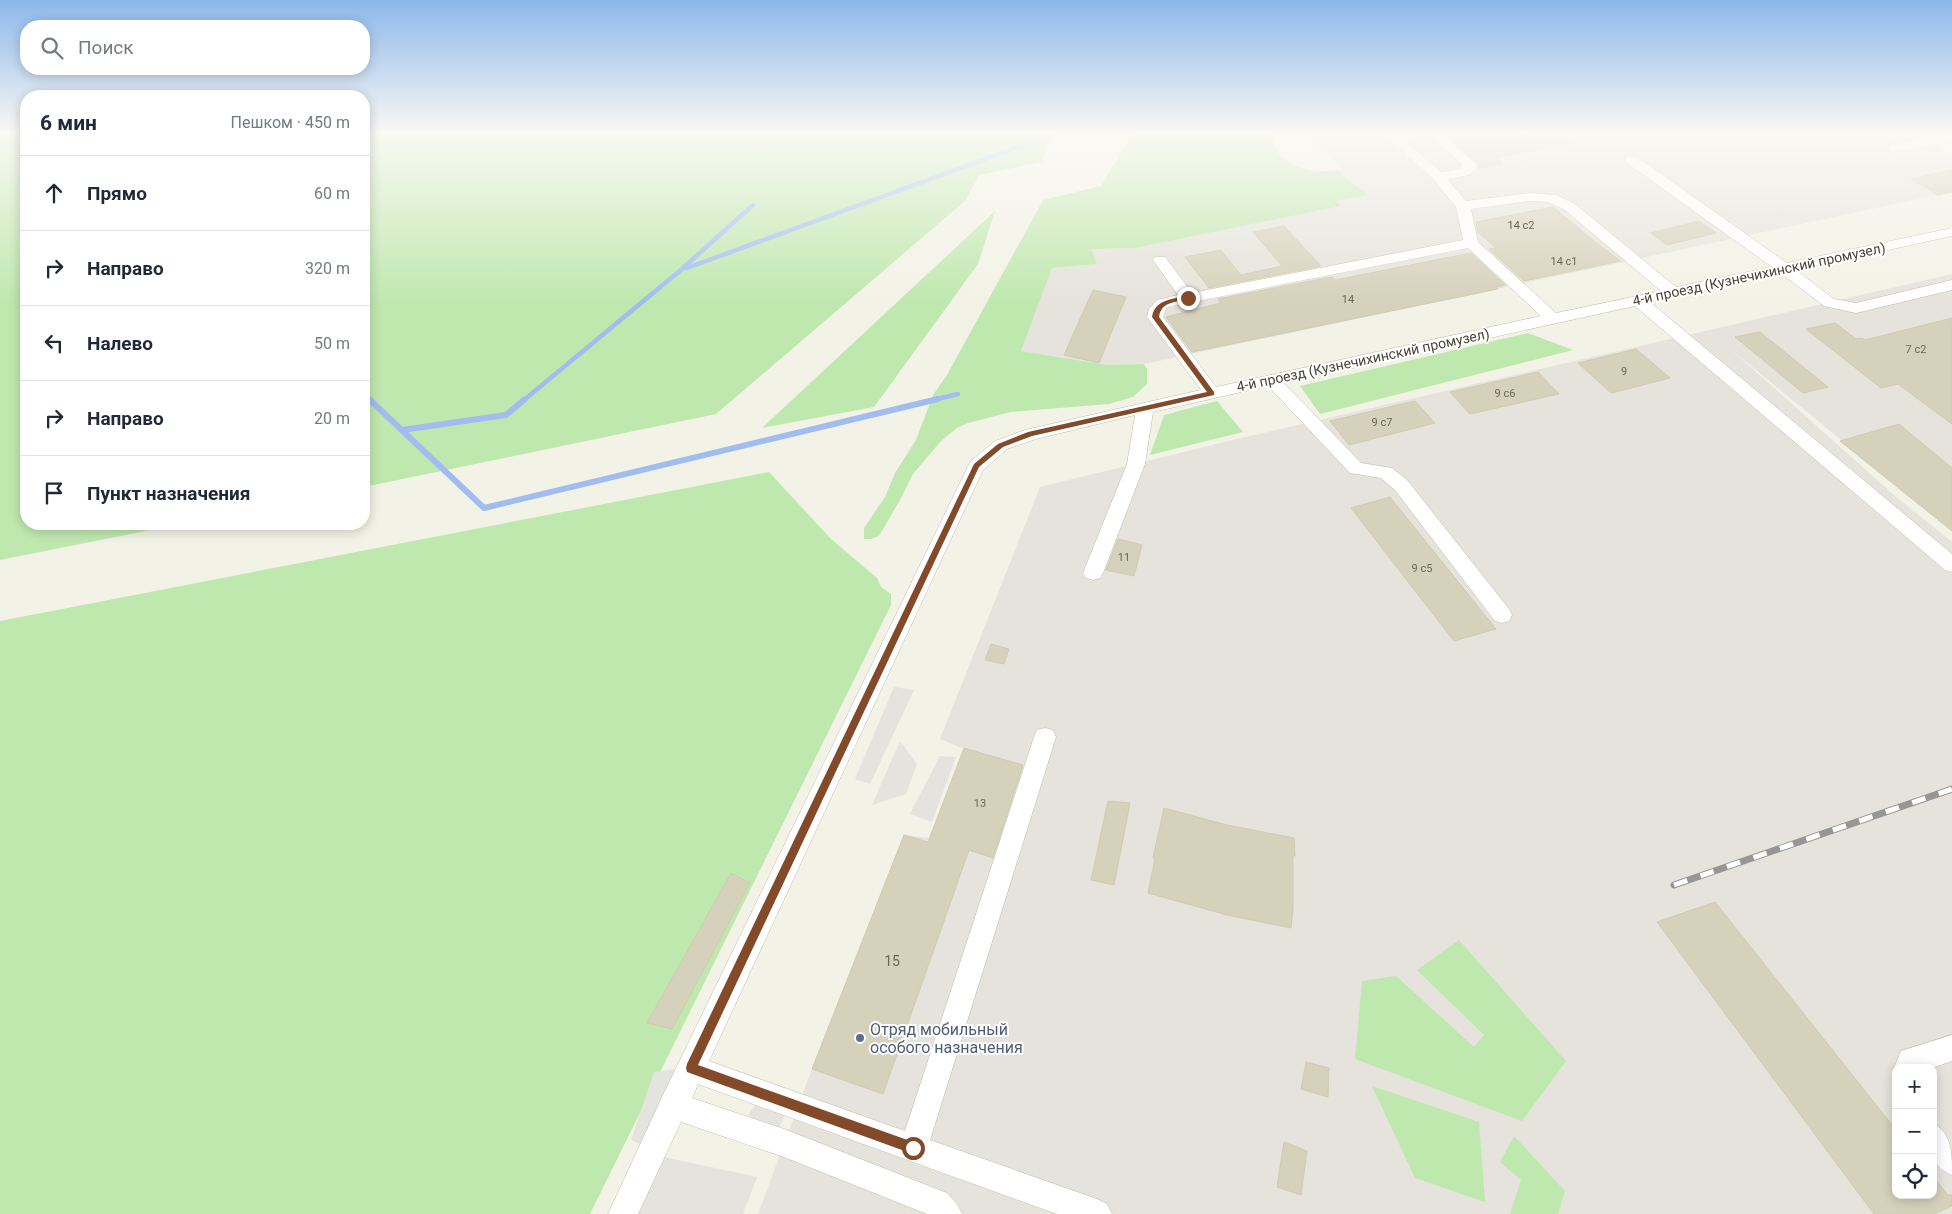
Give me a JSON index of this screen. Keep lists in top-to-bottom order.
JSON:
{
  "streets": {
    "street": ["4-й проезд (Кузнечихинский промузел)"]
  },
  "places": ["Отряд мобильный особого назначения"],
  "house_numbers": [
    "14 с2",
    "14 с1",
    "14",
    "7 с2",
    "9",
    "9 с6",
    "9 с7",
    "11",
    "9 с5",
    "13",
    "15"
  ],
  "page": {
    "search": "Поиск",
    "heading": ["6 мин", "Пешком · 450 m"],
    "list": [
      ["Прямо", "60 m"],
      ["Направо", "320 m"],
      ["Налево", "50 m"],
      ["Направо", "20 m"],
      "Пункт назначения"
    ],
    "map_buttons": ["+", "−"]
  }
}
